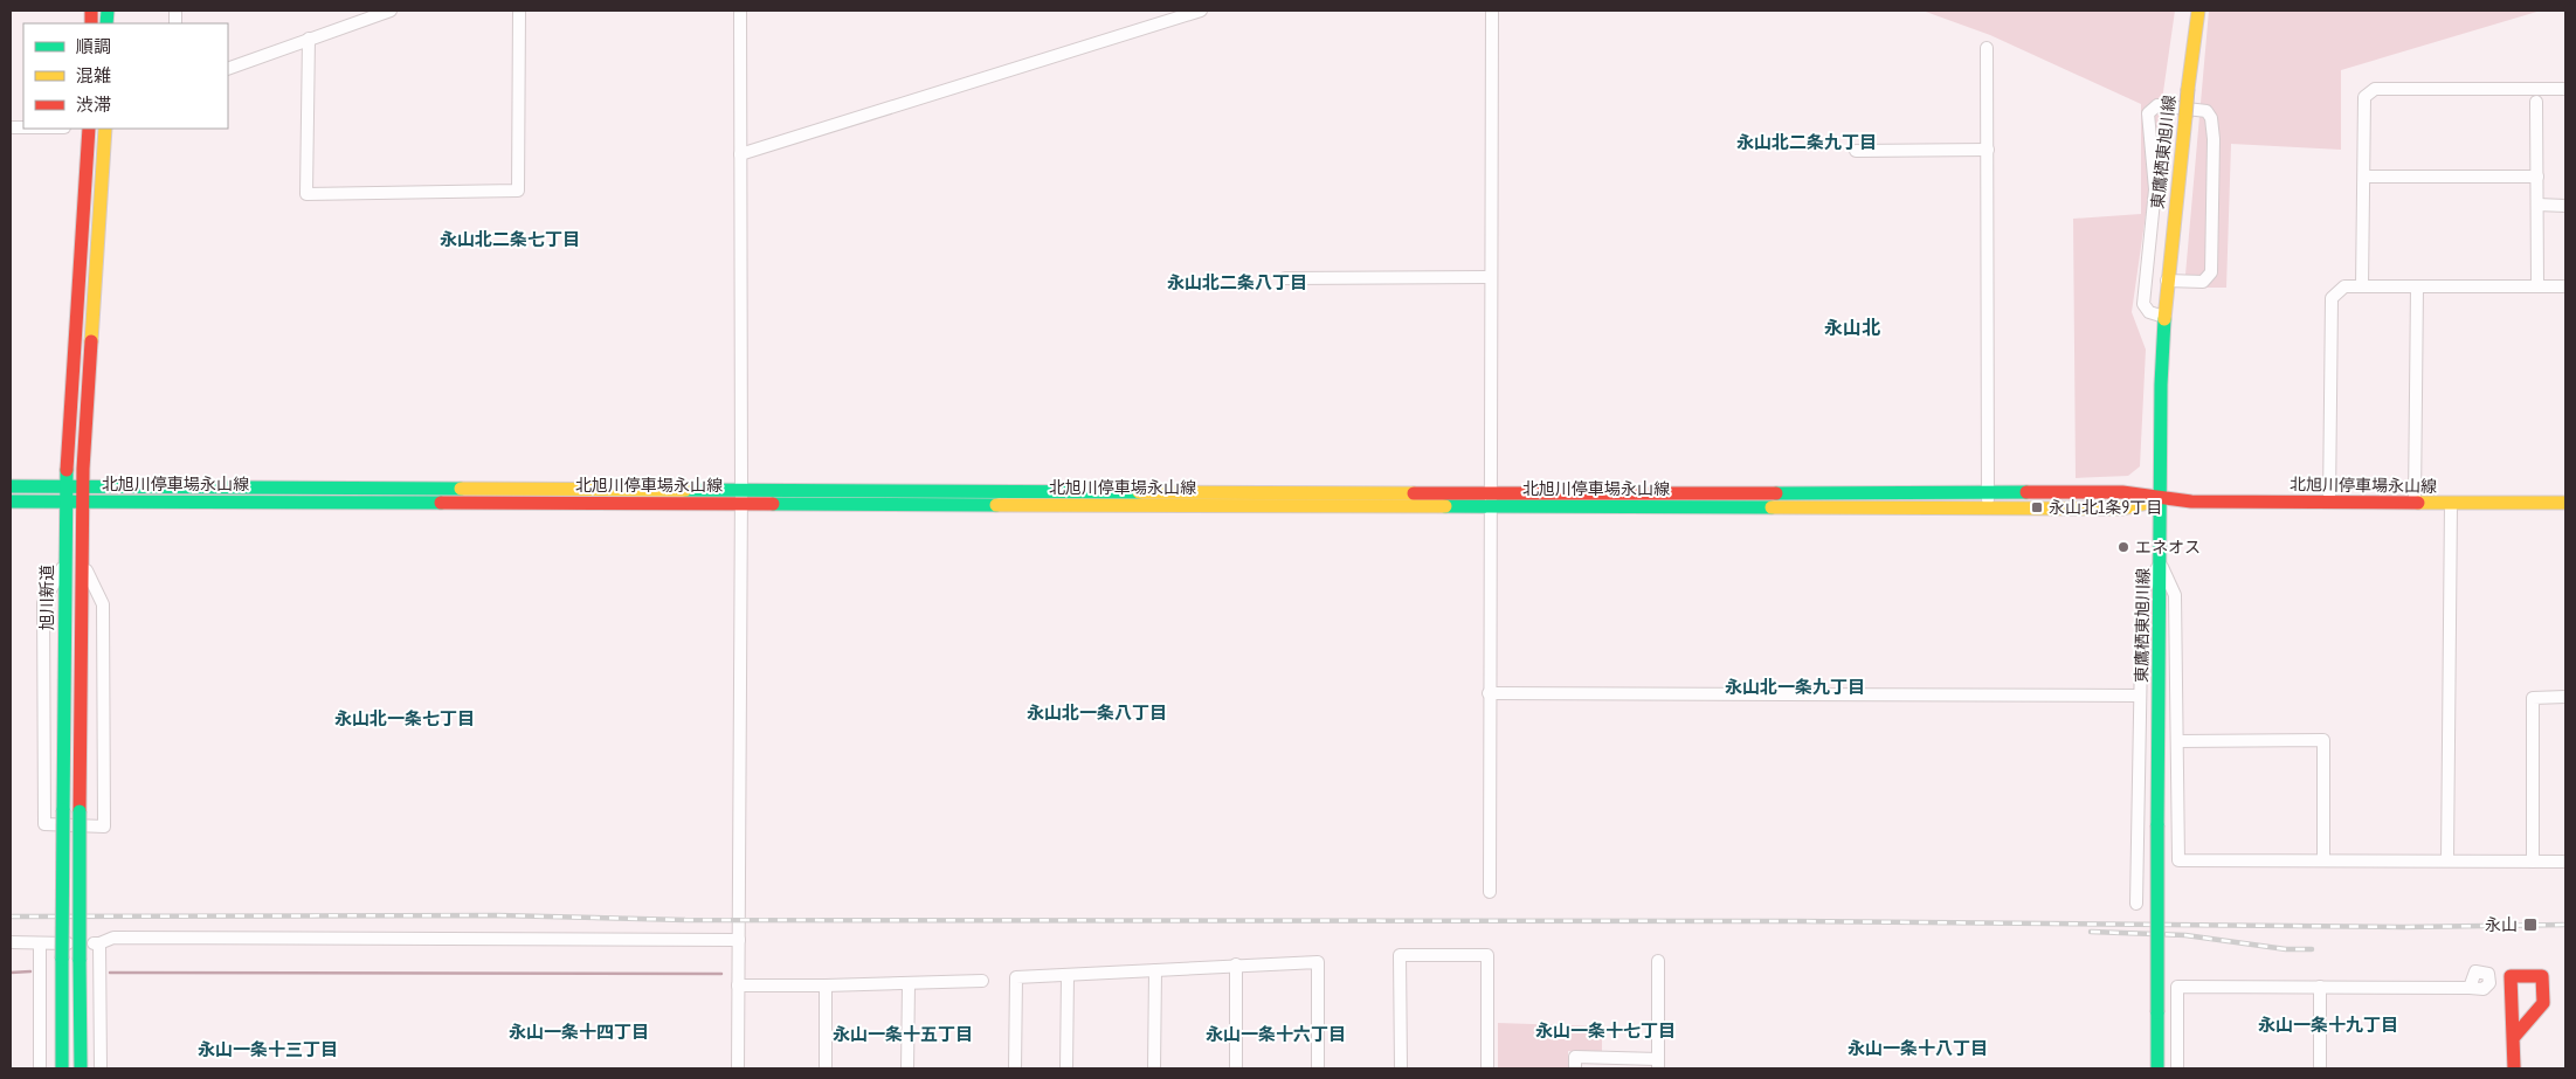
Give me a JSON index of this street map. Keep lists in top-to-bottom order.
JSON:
{
  "streets": {
    "main road": ["東鷹栖東旭川線", "北旭川停車場永山線", "旭川新道"]
  },
  "crossings": [
    ["東鷹栖東旭川線", "北旭川停車場永山線"],
    ["北旭川停車場永山線", "旭川新道"]
  ],
  "districts": [
    "永山北二条九丁目",
    "永山北二条七丁目",
    "永山北二条八丁目",
    "永山北",
    "永山北一条九丁目",
    "永山北一条八丁目",
    "永山北一条七丁目",
    "永山一条十九丁目",
    "永山一条十七丁目",
    "永山一条十四丁目",
    "永山一条十五丁目",
    "永山一条十六丁目",
    "永山一条十八丁目",
    "永山一条十三丁目"
  ],
  "places": {
    "transit": ["永山北1条9丁目", "永山"],
    "other": ["エネオス"]
  },
  "legend": ["順調", "混雑", "渋滞"]
}
